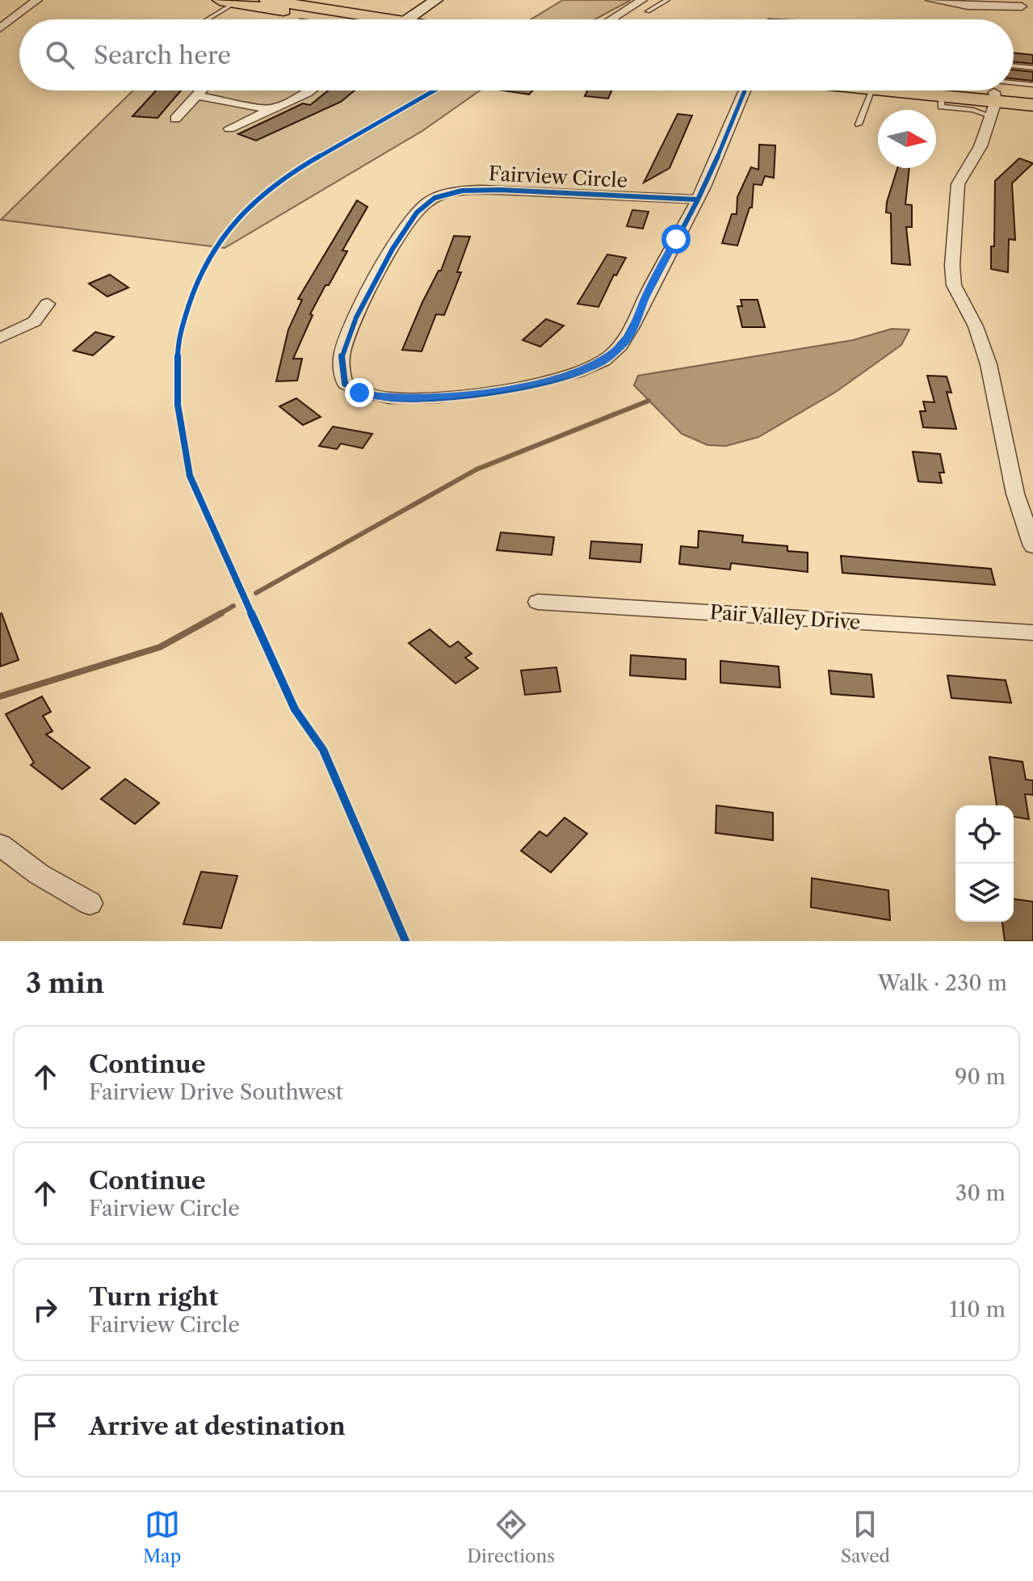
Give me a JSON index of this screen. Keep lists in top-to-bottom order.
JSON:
{
  "streets": {
    "street": ["Fairview Circle", "Pair Valley Drive"]
  },
  "north": "right",
  "page": {
    "search": "Search here",
    "heading": ["3 min", "Walk · 230 m"],
    "list": [
      ["Continue", "Fairview Drive Southwest", "90 m"],
      ["Continue", "Fairview Circle", "30 m"],
      ["Turn right", "Fairview Circle", "110 m"],
      "Arrive at destination"
    ],
    "nav": ["Map", "Directions", "Saved"]
  }
}
